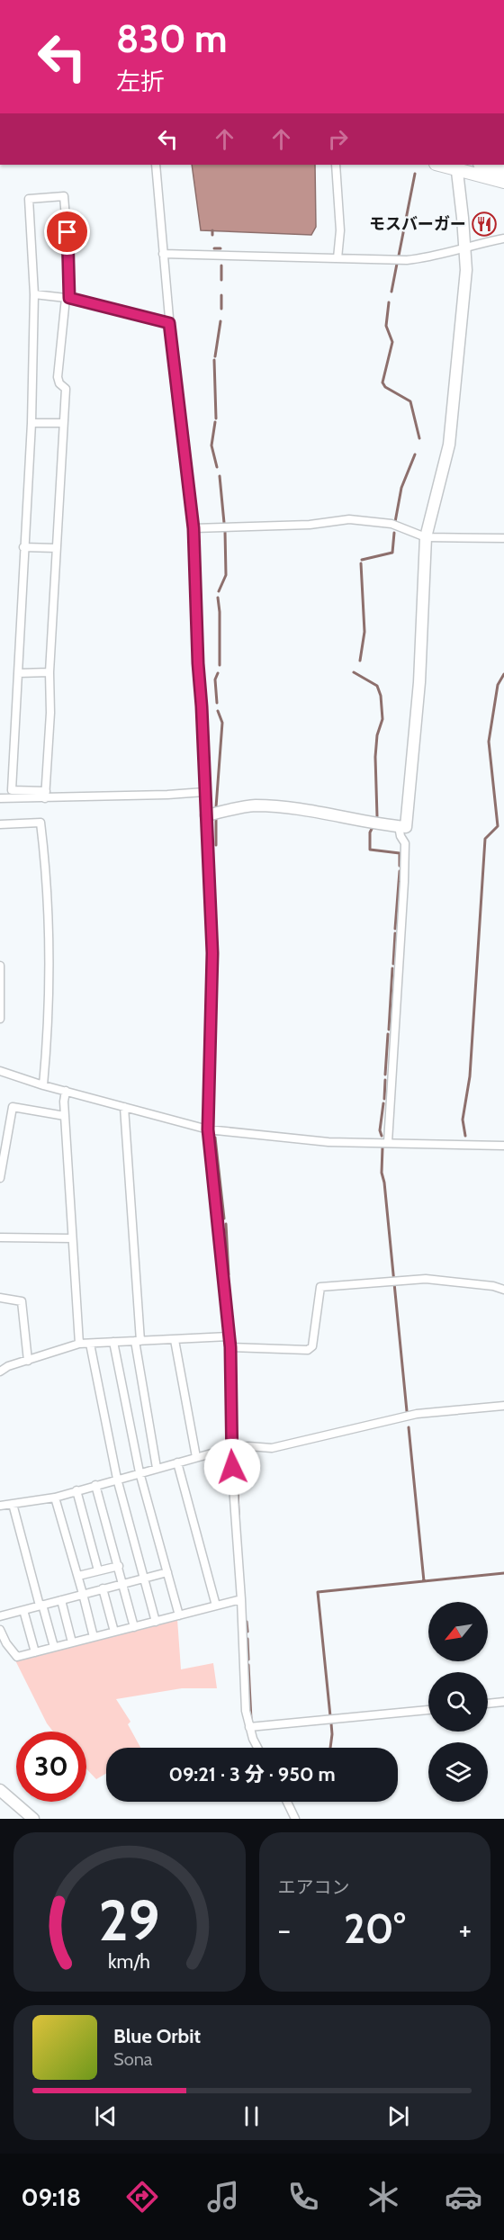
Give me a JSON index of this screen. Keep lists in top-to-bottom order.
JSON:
{
  "places": {
    "restaurant": ["モスバーガー"]
  },
  "north": "bottom left",
  "page": {
    "turn": ["830 m", "左折"],
    "limit": "30",
    "trip": "09:21 · 3 分 · 950 m",
    "tile": "エアコン",
    "heat": ["−", "20°", "+"],
    "song": ["Blue Orbit", "Sona"],
    "tabs": "09:18",
    "gauge": ["29", "km/h"]
  }
}
